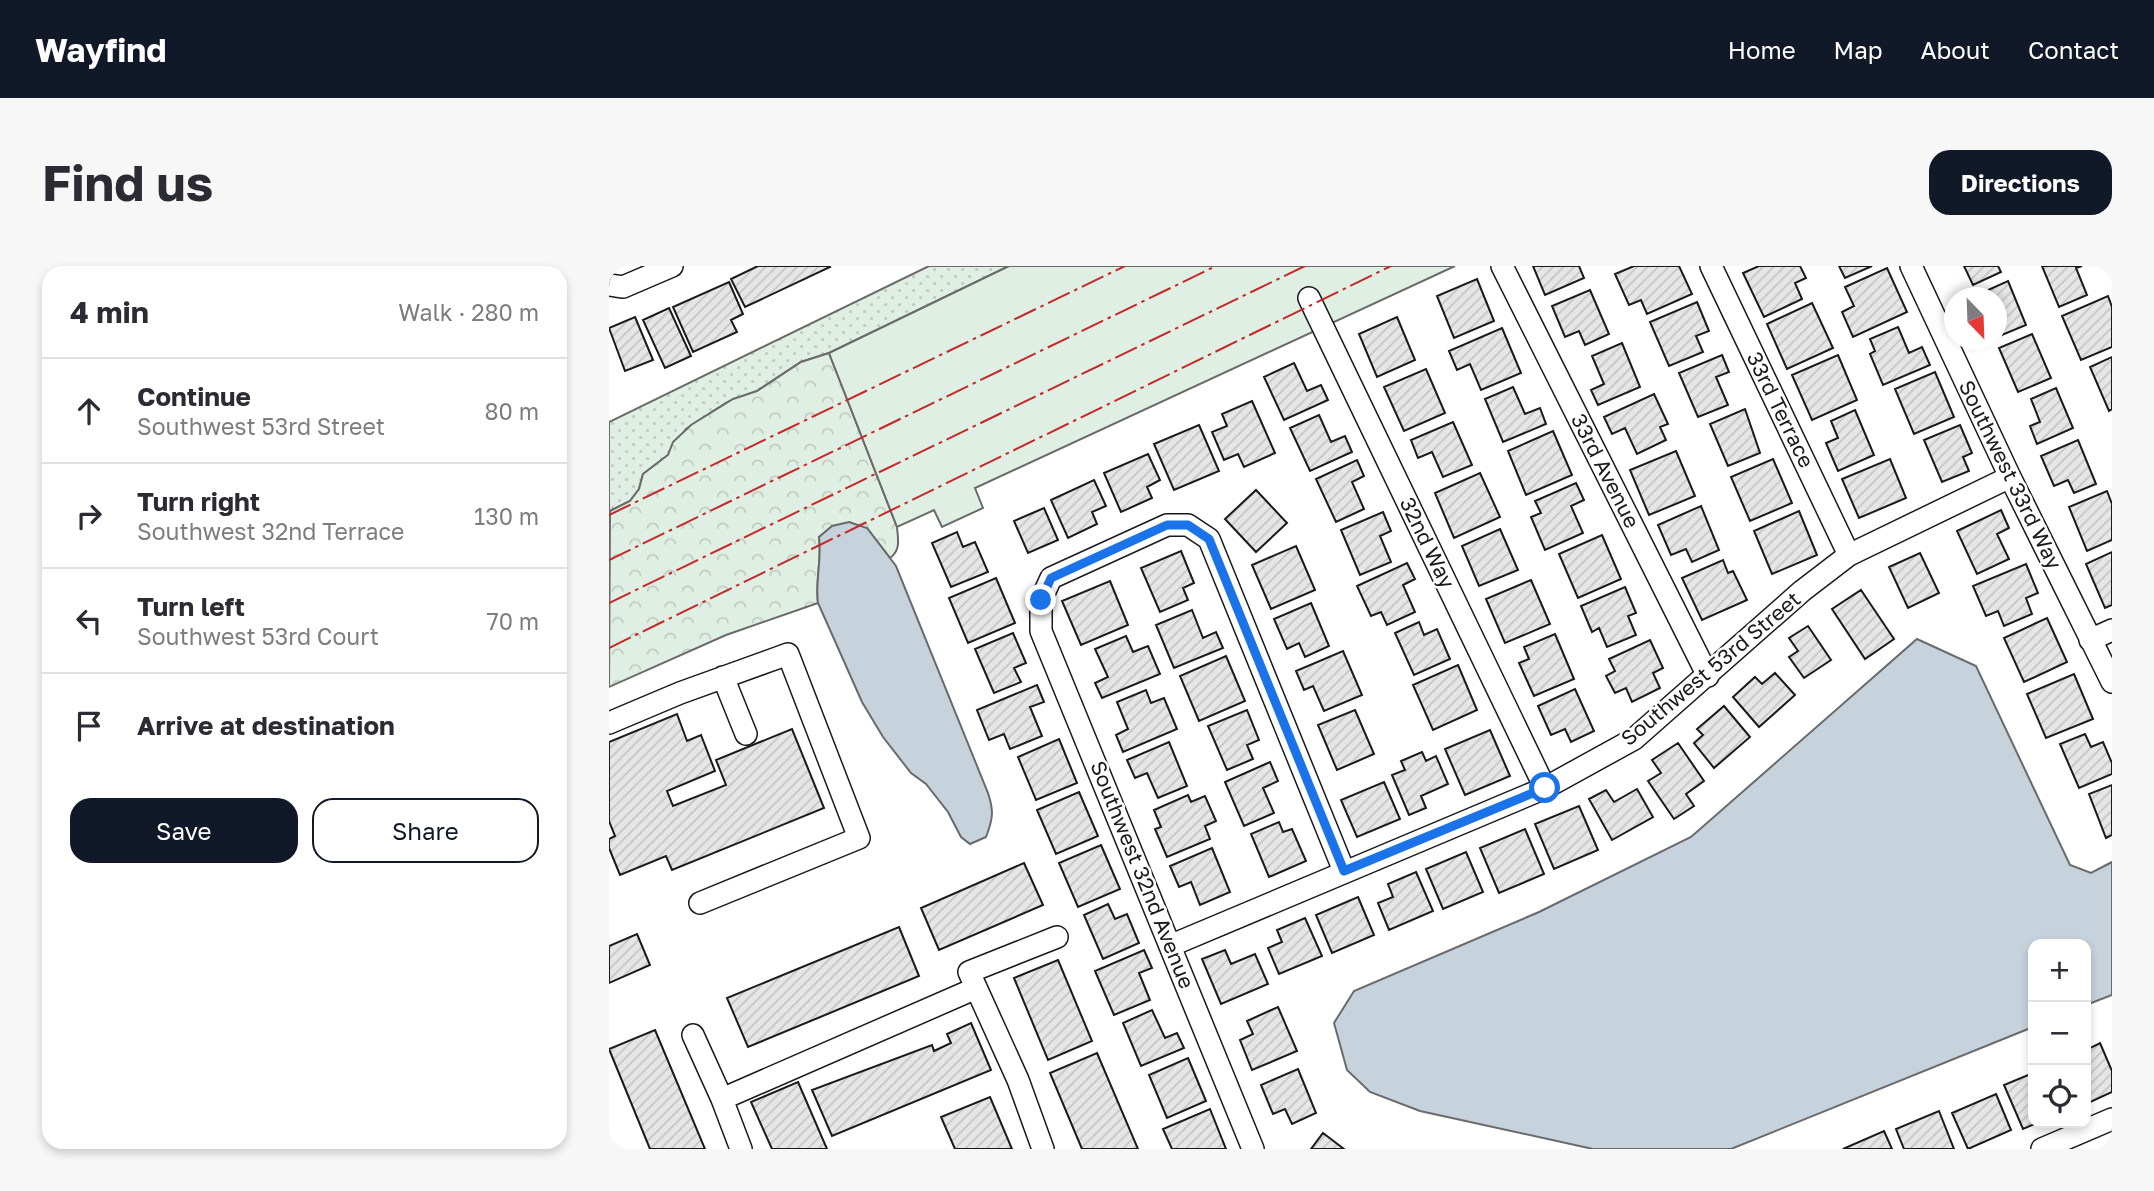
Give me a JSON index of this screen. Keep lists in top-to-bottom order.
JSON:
{
  "streets": {
    "street": [
      "33rd Terrace",
      "33rd Avenue",
      "Southwest 33rd Way",
      "32nd Way",
      "Southwest 53rd Street",
      "Southwest 32nd Avenue"
    ]
  },
  "crossings": [
    ["33rd Terrace", "Southwest 53rd Street"],
    ["33rd Avenue", "Southwest 53rd Street"],
    ["Southwest 33rd Way", "Southwest 53rd Street"],
    ["32nd Way", "Southwest 53rd Street"],
    ["Southwest 53rd Street", "Southwest 32nd Avenue"]
  ],
  "north": "bottom right",
  "page": {
    "header": "Wayfind",
    "nav": [
      "Home",
      "Map",
      "About",
      "Contact"
    ],
    "buttons": [
      "Directions",
      ["Save", "Share"]
    ],
    "title": "Find us",
    "heading": ["4 min", "Walk · 280 m"],
    "list": [
      ["Continue", "Southwest 53rd Street", "80 m"],
      ["Turn right", "Southwest 32nd Terrace", "130 m"],
      ["Turn left", "Southwest 53rd Court", "70 m"],
      "Arrive at destination"
    ],
    "map_buttons": ["+", "−"]
  }
}
